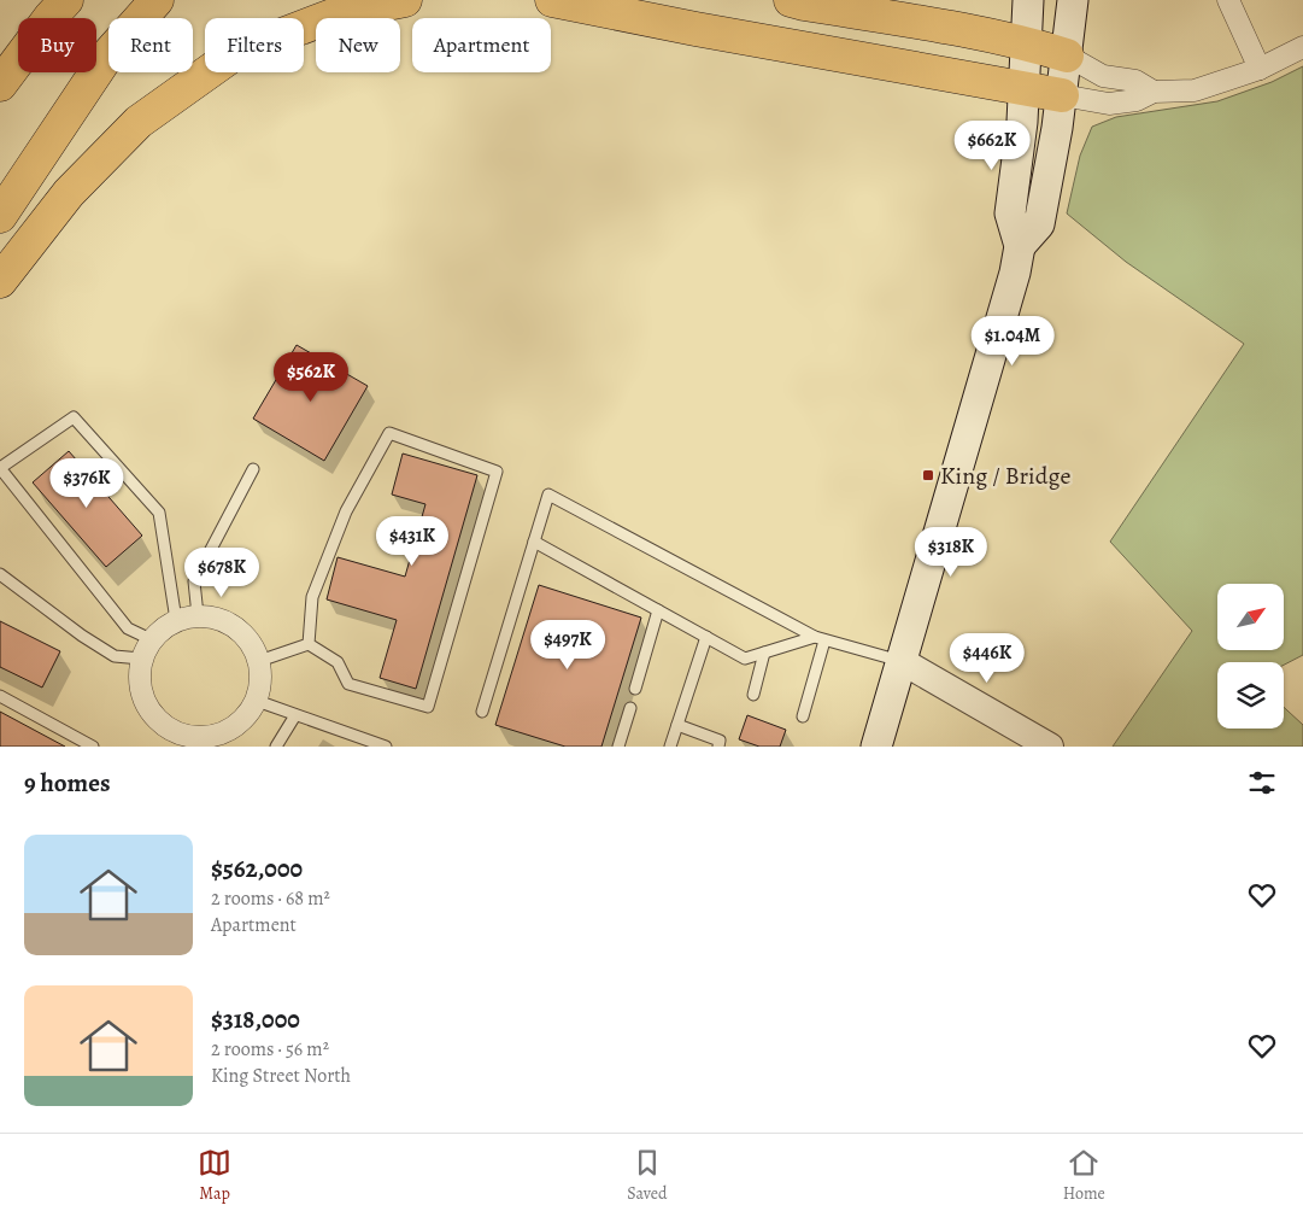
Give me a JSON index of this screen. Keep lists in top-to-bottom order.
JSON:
{
  "places": {
    "transit": ["King / Bridge"]
  },
  "north": "top right",
  "page": {
    "chip": [
      "Buy",
      "Rent",
      "Filters",
      "New",
      "Apartment"
    ],
    "price": [
      "$662K",
      "$1.04M",
      "$562K",
      "$376K",
      "$431K",
      "$318K",
      "$678K",
      "$497K",
      "$446K"
    ],
    "heading": "9 homes",
    "list": [
      {
        "name": "$562,000",
        "note": "2 rooms · 68 m² · Apartment"
      },
      {
        "name": "$318,000",
        "note": "2 rooms · 56 m² · King Street North"
      }
    ],
    "tabs": ["Map", "Saved", "Home"]
  }
}
